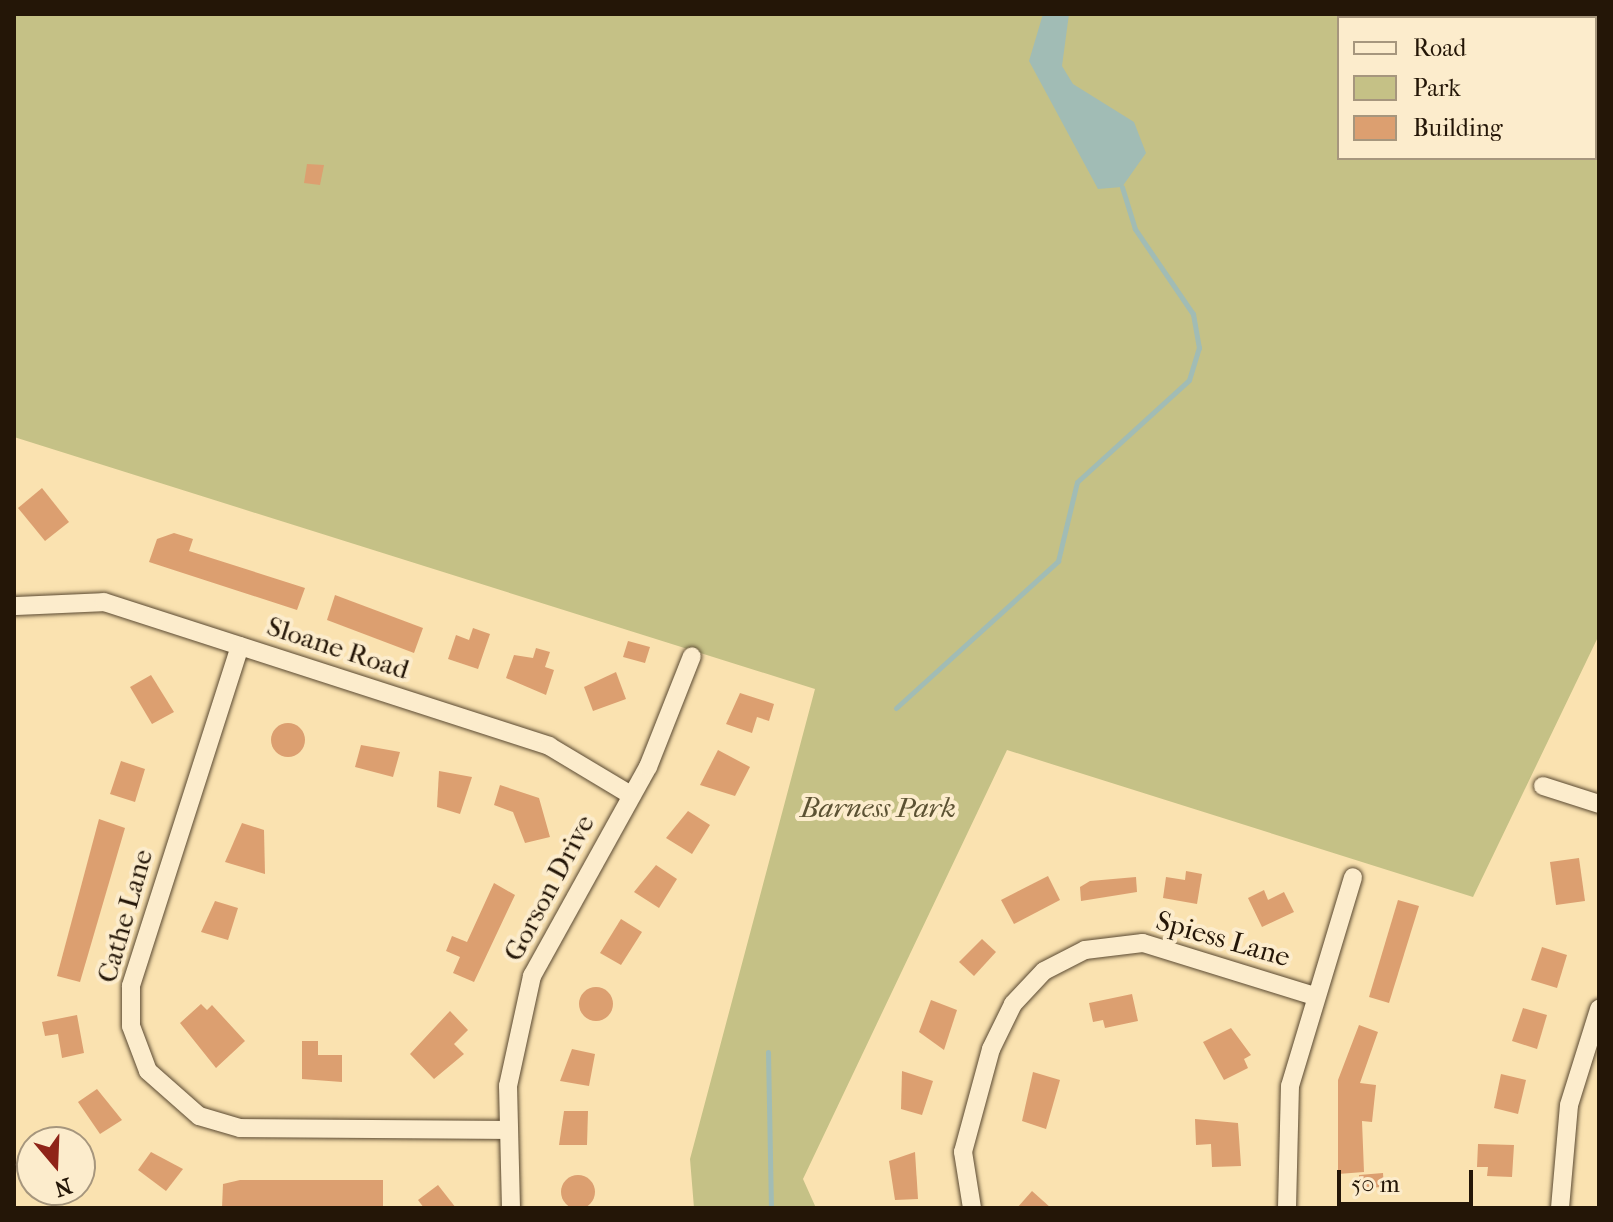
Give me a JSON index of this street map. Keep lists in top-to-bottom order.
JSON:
{
  "streets": {
    "street": [
      "Sloane Road",
      "Gorson Drive",
      "Cathe Lane",
      "Spiess Lane"
    ]
  },
  "crossings": [
    ["Sloane Road", "Gorson Drive"],
    ["Sloane Road", "Cathe Lane"],
    ["Gorson Drive", "Cathe Lane"]
  ],
  "parks": ["Barness Park"],
  "legend": ["Road", "Park", "Building"],
  "scale_bar": "50 m",
  "north": "bottom"
}
